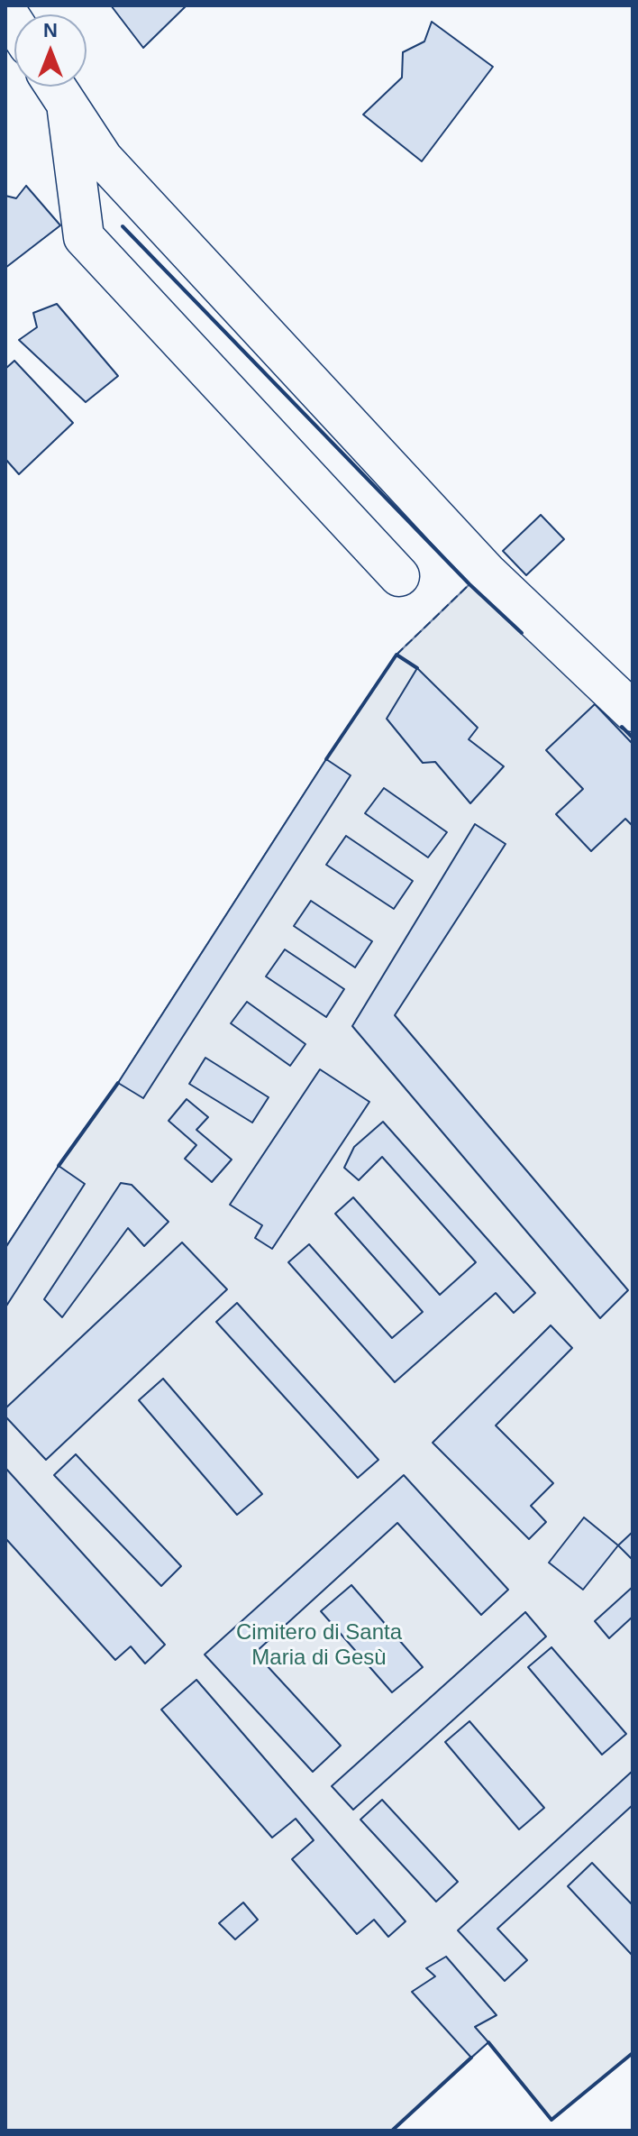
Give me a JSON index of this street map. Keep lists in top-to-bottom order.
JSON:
{
  "parks": ["Cimitero di Santa Maria di Gesù"],
  "north": "top"
}
